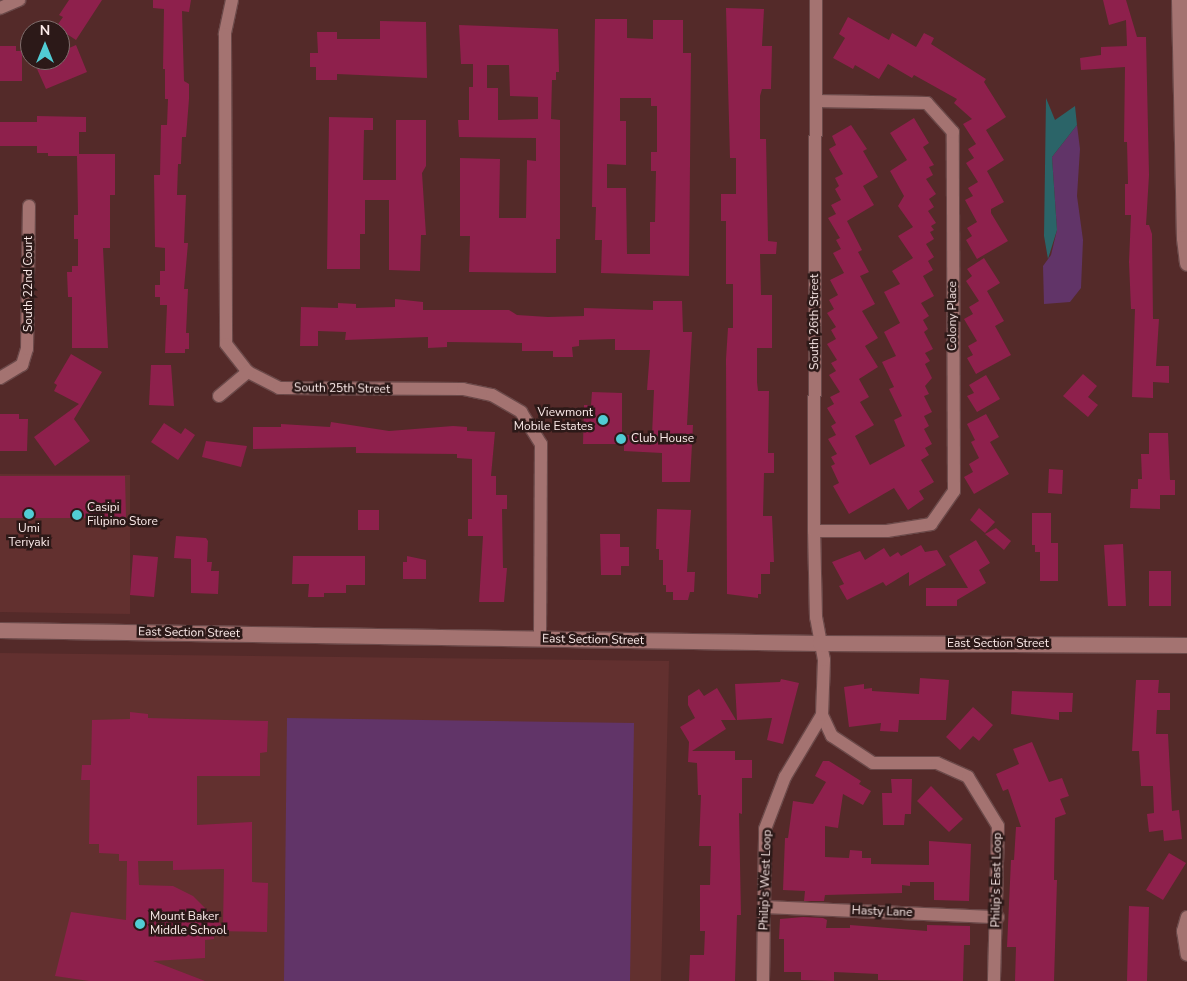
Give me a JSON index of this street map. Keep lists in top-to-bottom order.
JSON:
{
  "streets": {
    "street": [
      "South 22nd Court",
      "Colony Place",
      "South 26th Street",
      "South 25th Street",
      "East Section Street",
      "Philip's West Loop",
      "Philip's East Loop",
      "Hasty Lane"
    ]
  },
  "crossings": [
    ["Colony Place", "South 26th Street"],
    ["South 26th Street", "East Section Street"],
    ["South 26th Street", "Philip's West Loop"],
    ["South 25th Street", "East Section Street"],
    ["East Section Street", "Philip's West Loop"],
    ["Philip's West Loop", "Philip's East Loop"],
    ["Philip's West Loop", "Hasty Lane"],
    ["Philip's East Loop", "Hasty Lane"]
  ],
  "places": [
    "Viewmont Mobile Estates",
    "Club House",
    "Umi Teriyaki",
    "Casipi Filipino Store",
    "Mount Baker Middle School"
  ],
  "north": "top"
}
